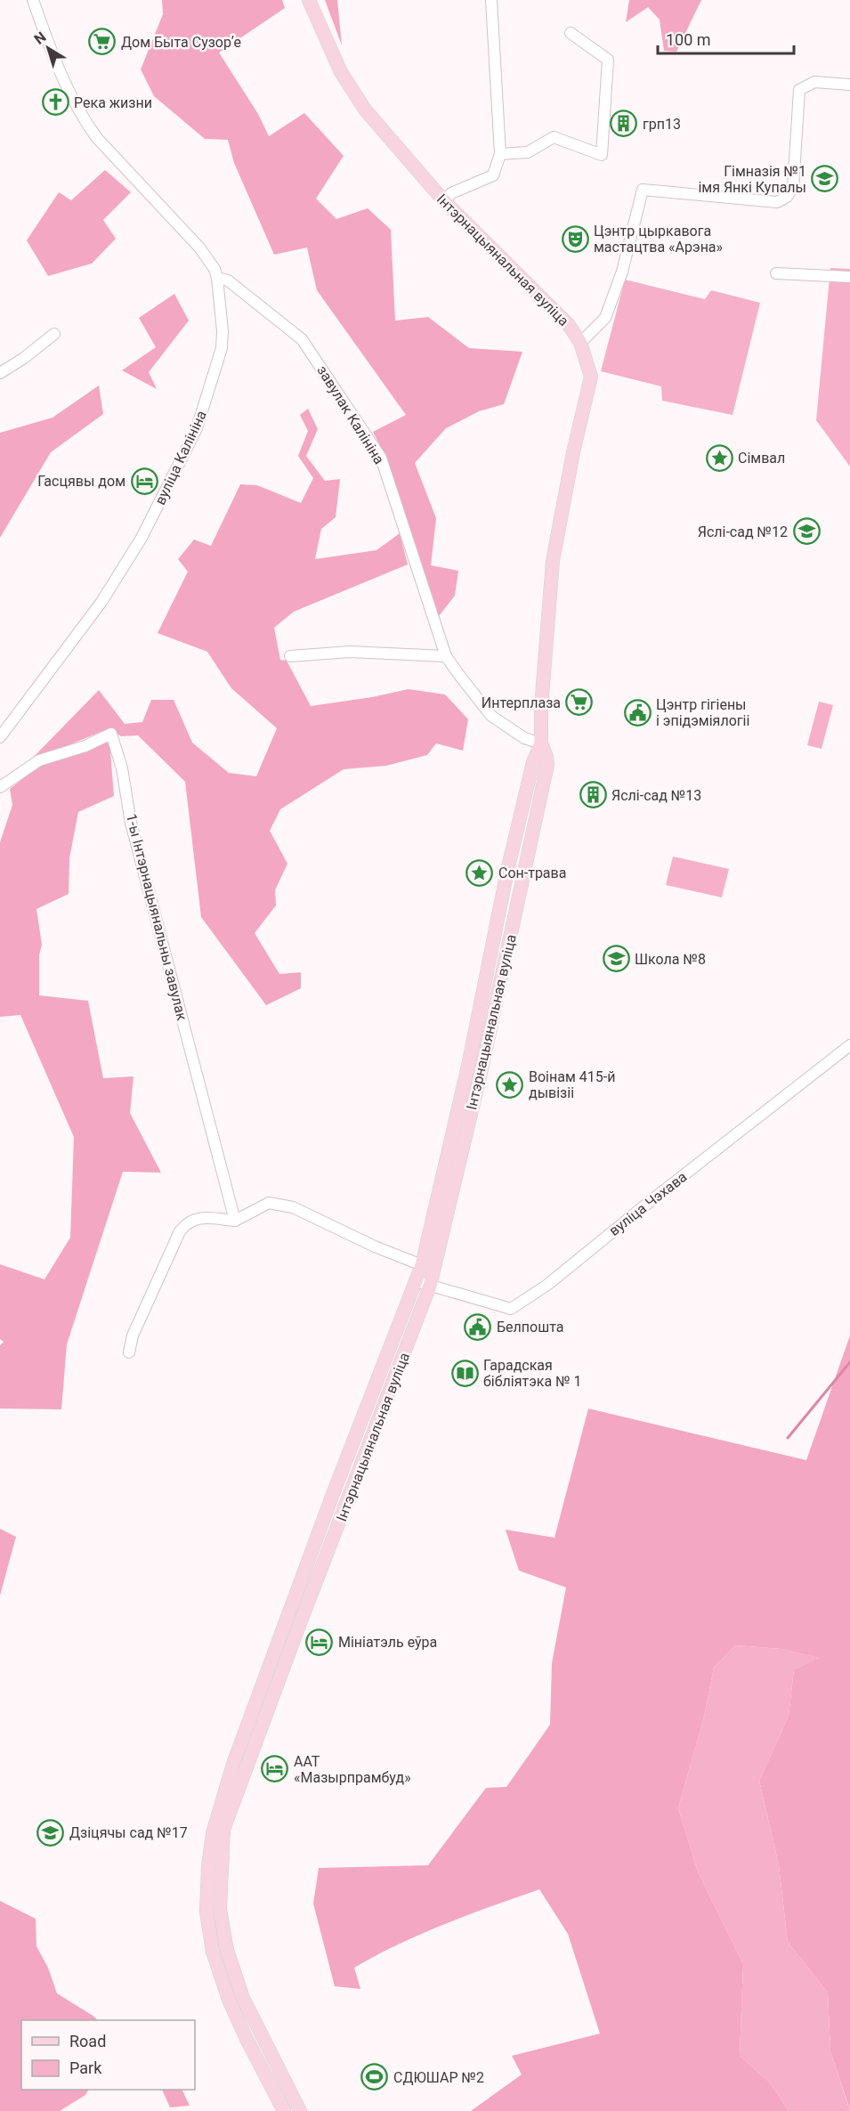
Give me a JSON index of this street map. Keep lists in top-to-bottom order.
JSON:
{
  "streets": {
    "main road": ["Інтэрнацыянальная вуліца"],
    "street": [
      "завулак Калініна",
      "вуліца Калініна",
      "1-ы Інтэрнацыянальны завулак",
      "вуліца Чэхава"
    ]
  },
  "crossings": [
    ["Інтэрнацыянальная вуліца", "завулак Калініна"],
    ["Інтэрнацыянальная вуліца", "вуліца Чэхава"],
    ["завулак Калініна", "вуліца Калініна"]
  ],
  "places": {
    "supermarket": ["Дом Быта Сузорʼе", "Интерплаза"],
    "church": ["Река жизни"],
    "building": ["грп13", "Яслі-сад №13"],
    "school or university": [
      "Гімназія №1 імя Янкі Купалы",
      "Яслі-сад №12",
      "Школа №8",
      "Дзіцячы сад №17"
    ],
    "theatre": ["Цэнтр цыркавога мастацтва «Арэна»"],
    "place": ["Сімвал", "Сон-трава", "Воінам 415-й дывізіі"],
    "hotel": ["Гасцявы дом", "Мініатэль еўра", "ААТ «Мазырпрамбуд»"],
    "public building": ["Цэнтр гігіены і эпідэміялогіі", "Белпошта"],
    "library": ["Гарадская бібліятэка № 1"],
    "sports": ["СДЮШАР №2"]
  },
  "legend": ["Road", "Park"],
  "scale_bar": "100 m",
  "north": "top left"
}
